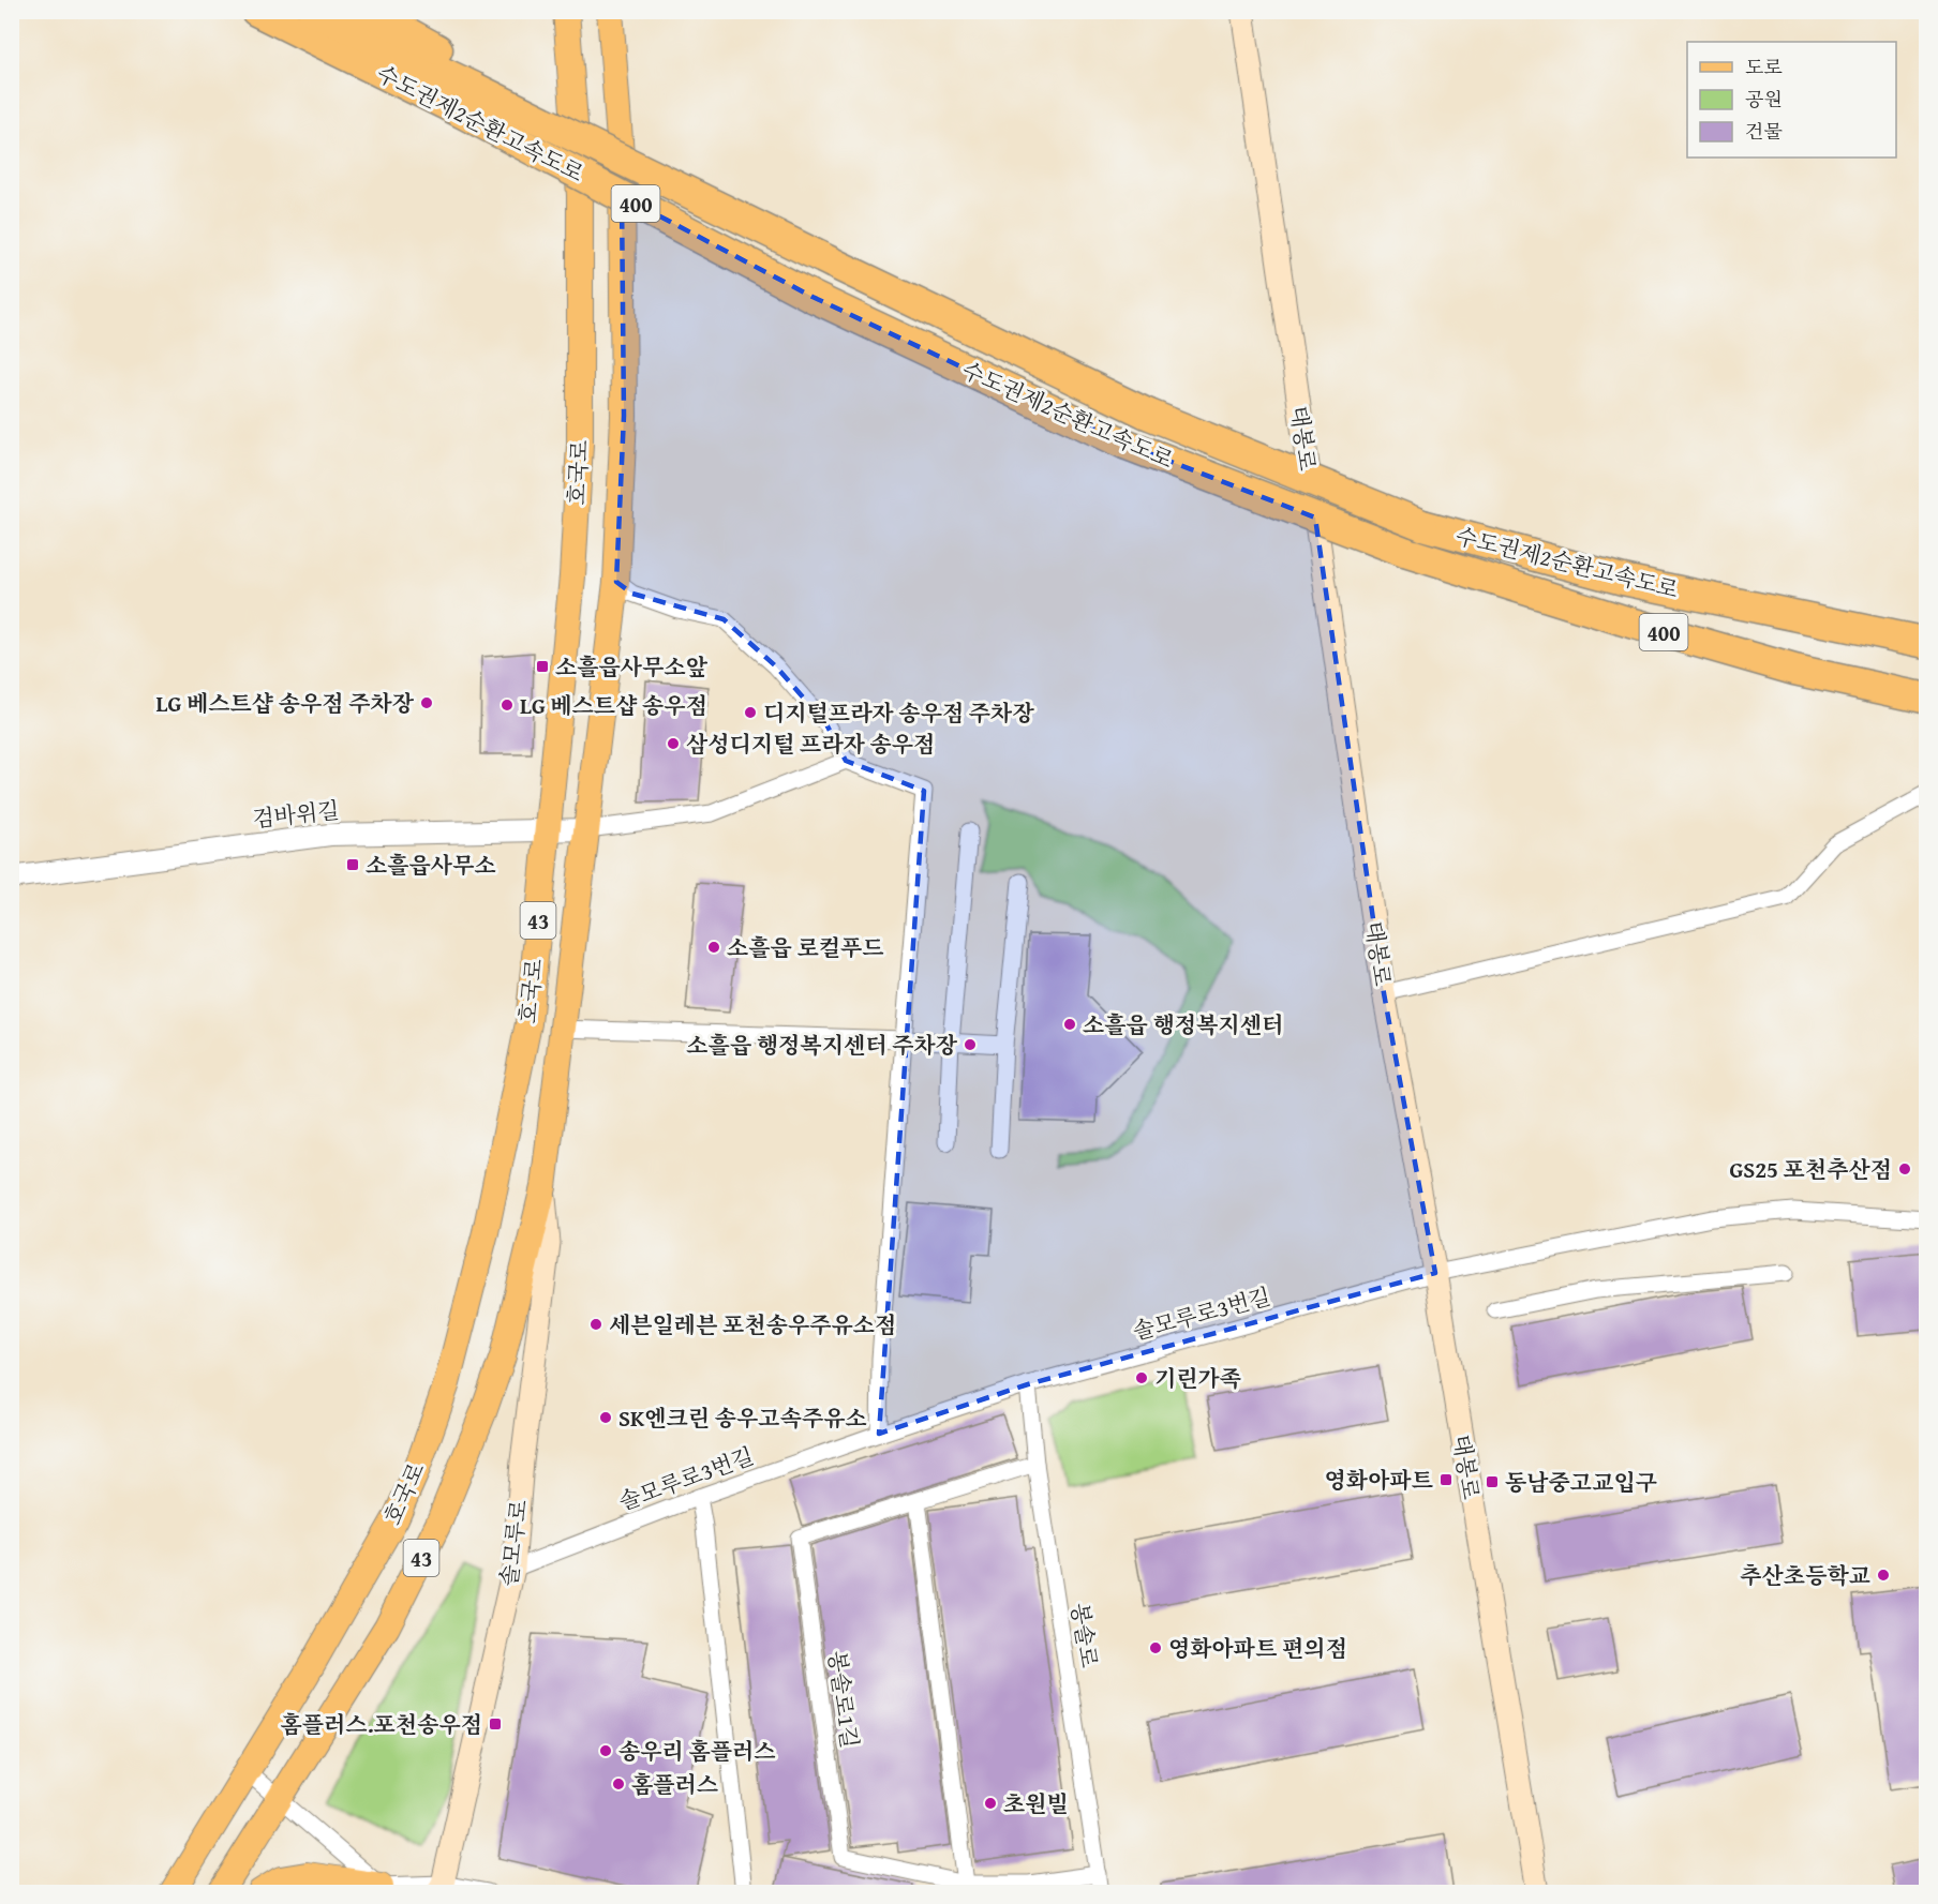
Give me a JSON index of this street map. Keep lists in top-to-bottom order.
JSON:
{
  "streets": {
    "highway": ["수도권제2순환고속도로", "400"],
    "main road": [
      "태봉로",
      "호국로",
      "43",
      "솔모루로"
    ],
    "street": [
      "검바위길",
      "솔모루로3번길",
      "봉솔로",
      "봉솔로1길"
    ]
  },
  "crossings": [
    ["태봉로", "솔모루로3번길"],
    ["호국로", "검바위길"],
    ["호국로", "솔모루로"],
    ["솔모루로3번길", "솔모루로"],
    ["솔모루로3번길", "봉솔로"],
    ["봉솔로", "봉솔로1길"]
  ],
  "places": {
    "transit": [
      "소흘읍사무소앞",
      "소흘읍사무소",
      "영화아파트",
      "동남중고교입구",
      "홈플러스.포천송우점"
    ],
    "other": [
      "LG 베스트샵 송우점 주차장",
      "LG 베스트샵 송우점",
      "디지털프라자 송우점 주차장",
      "삼성디지털 프라자 송우점",
      "소흘읍 로컬푸드",
      "소흘읍 행정복지센터",
      "소흘읍 행정복지센터 주차장",
      "GS25 포천추산점",
      "세븐일레븐 포천송우주유소점",
      "기린가족",
      "SK엔크린 송우고속주유소",
      "추산초등학교",
      "영화아파트 편의점",
      "송우리 홈플러스",
      "홈플러스",
      "초원빌"
    ]
  },
  "legend": ["도로", "공원", "건물"]
}
